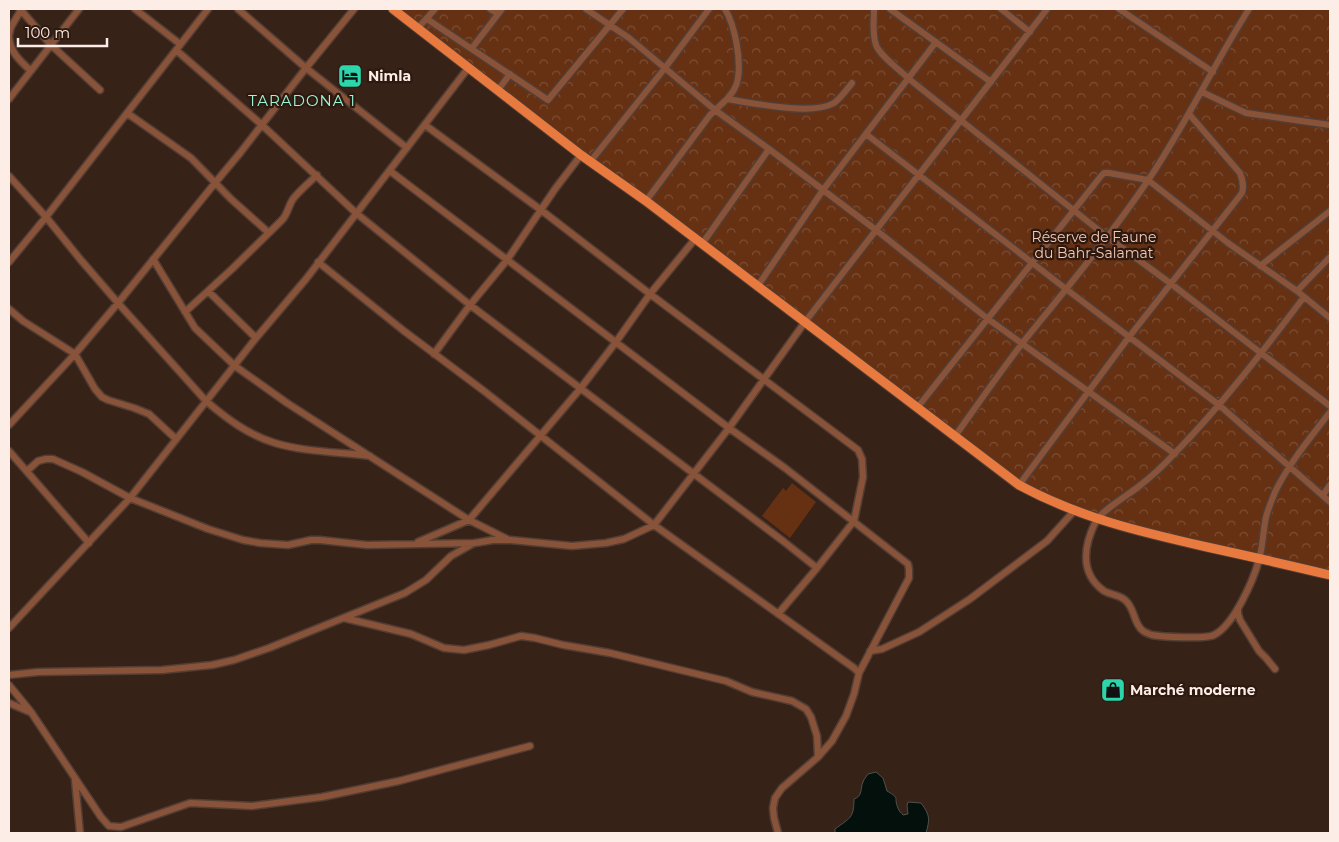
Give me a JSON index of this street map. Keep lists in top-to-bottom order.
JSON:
{
  "districts": ["TARADONA 1"],
  "parks": ["Réserve de Faune du Bahr-Salamat"],
  "places": {
    "hotel": ["Nimla"],
    "shop": ["Marché moderne"]
  },
  "scale_bar": "100 m"
}
